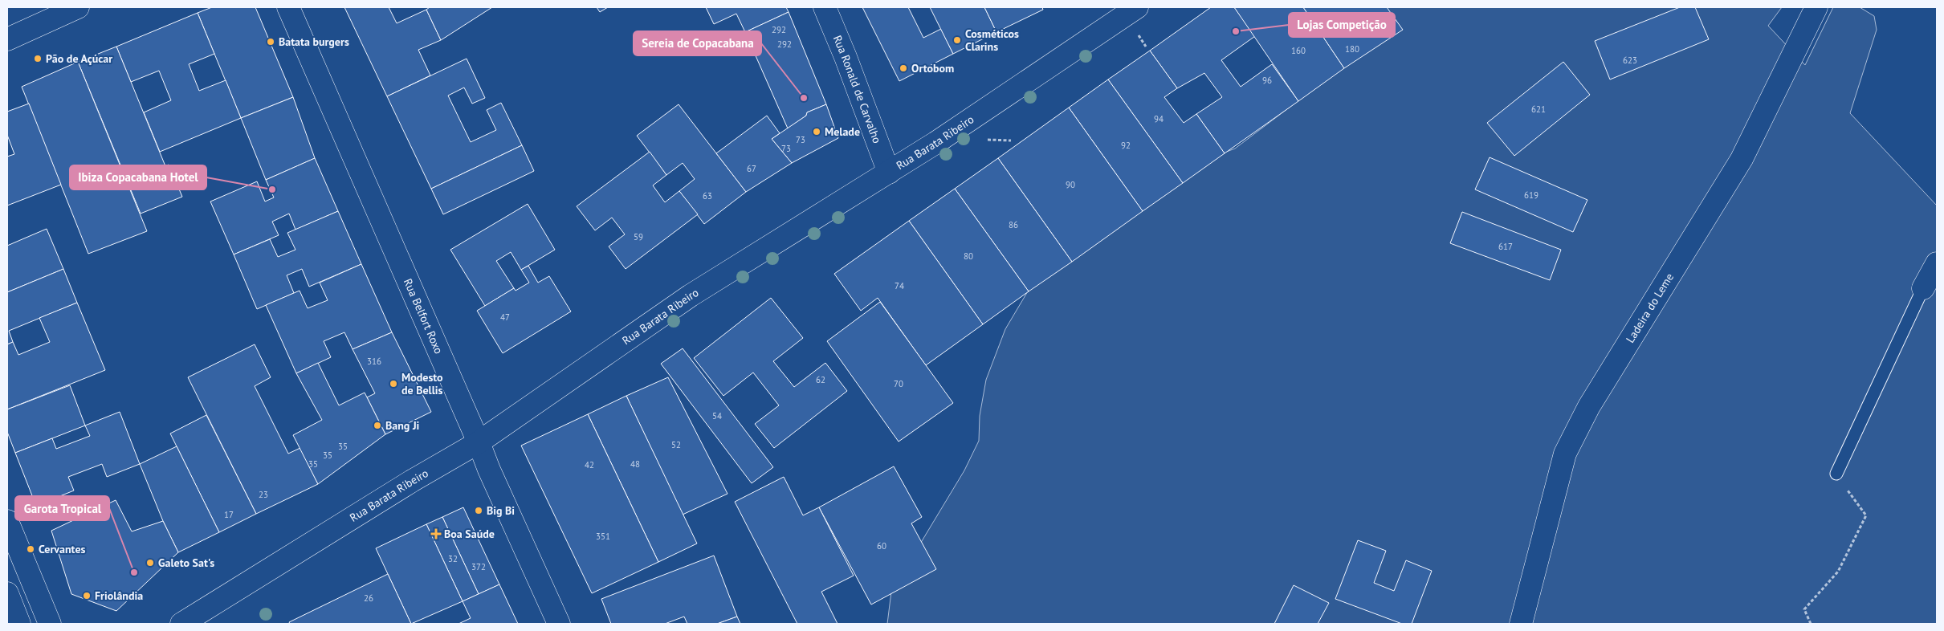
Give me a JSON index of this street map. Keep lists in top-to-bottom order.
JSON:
{
  "streets": {
    "street": [
      "Rua Ronald de Carvalho",
      "Rua Barata Ribeiro",
      "Ladeira do Leme",
      "Rua Belfort Roxo"
    ]
  },
  "crossings": [
    ["Rua Ronald de Carvalho", "Rua Barata Ribeiro"],
    ["Rua Barata Ribeiro", "Rua Belfort Roxo"]
  ],
  "places": {
    "other": [
      "Lojas Competição",
      "Cosméticos Clarins",
      "Batata burgers",
      "Pão de Açúcar",
      "Ortobom",
      "Sereia de Copacabana",
      "Melade",
      "Ibiza Copacabana Hotel",
      "Modesto de Bellis",
      "Bang Ji",
      "Big Bi",
      "Cervantes",
      "Galeto Sat's",
      "Garota Tropical",
      "Friolândia"
    ],
    "health": ["Boa Saúde"]
  },
  "house_numbers": [
    "292",
    "292",
    "180",
    "160",
    "623",
    "96",
    "621",
    "94",
    "73",
    "92",
    "73",
    "67",
    "90",
    "619",
    "63",
    "86",
    "59",
    "617",
    "80",
    "74",
    "47",
    "316",
    "62",
    "70",
    "54",
    "52",
    "35",
    "35",
    "35",
    "48",
    "42",
    "23",
    "17",
    "351",
    "60",
    "32",
    "372",
    "26"
  ]
}
